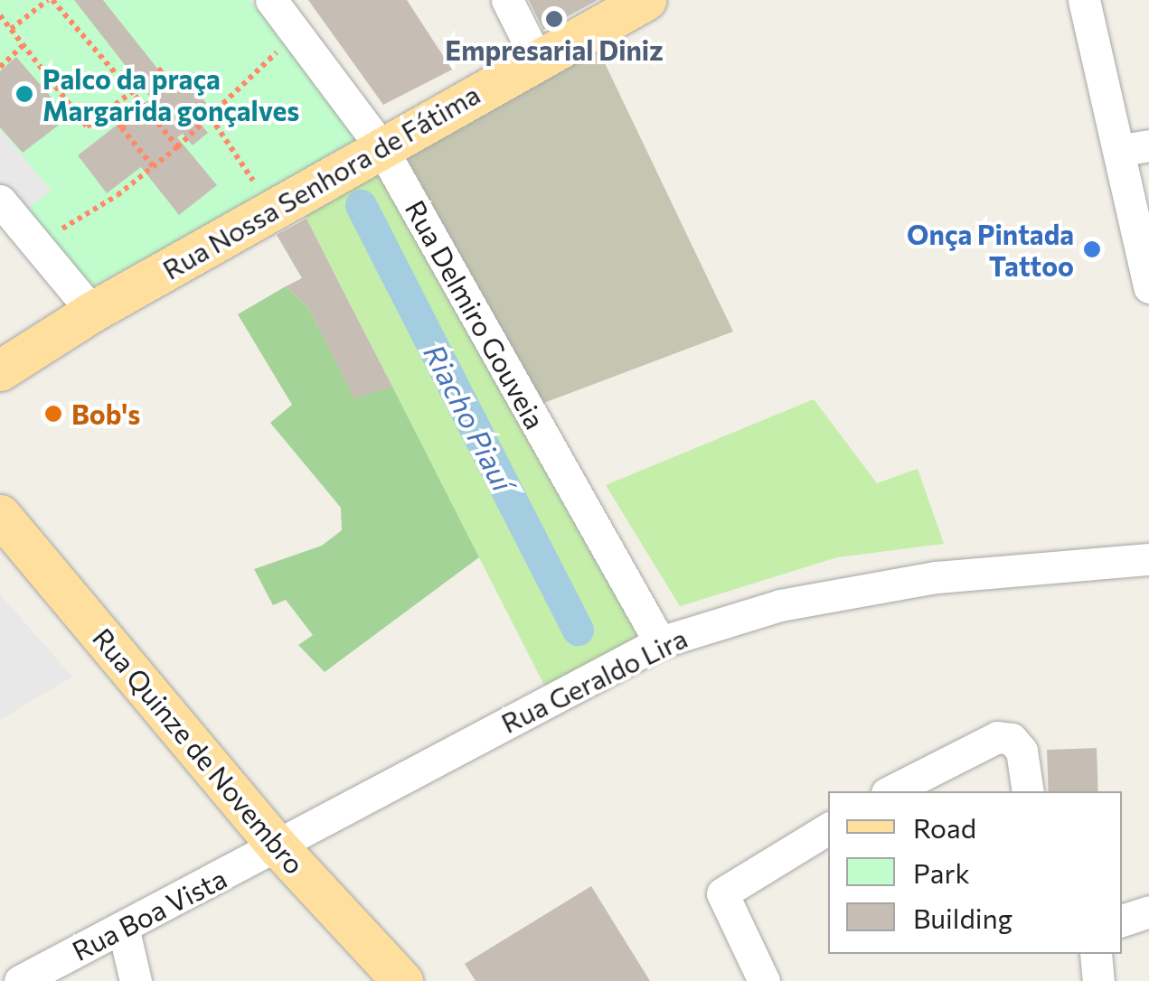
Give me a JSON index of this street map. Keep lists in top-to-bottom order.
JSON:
{
  "streets": {
    "main road": ["Rua Nossa Senhora de Fátima", "Rua Quinze de Novembro"],
    "street": ["Rua Delmiro Gouveia", "Rua Geraldo Lira", "Rua Boa Vista"]
  },
  "crossings": [
    ["Rua Nossa Senhora de Fátima", "Rua Delmiro Gouveia"],
    ["Rua Delmiro Gouveia", "Rua Geraldo Lira"],
    ["Rua Geraldo Lira", "Rua Quinze de Novembro"],
    ["Rua Geraldo Lira", "Rua Boa Vista"],
    ["Rua Quinze de Novembro", "Rua Boa Vista"]
  ],
  "water": ["Riacho Piauí"],
  "places": [
    "Empresarial Diniz",
    "Palco da praça Margarida gonçalves",
    "Onça Pintada Tattoo",
    "Bob's"
  ],
  "legend": ["Road", "Park", "Building"]
}
